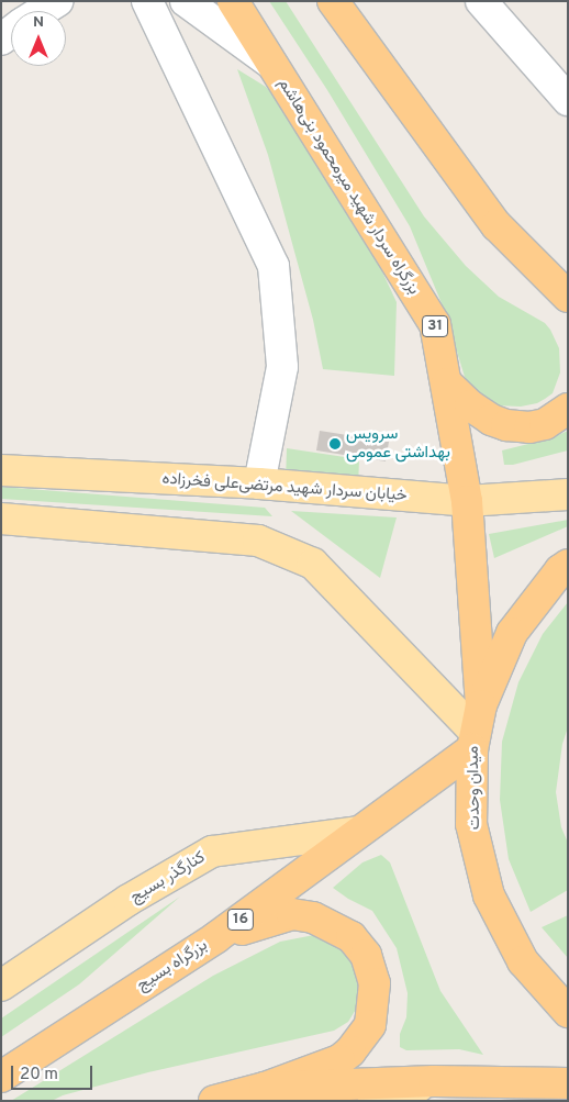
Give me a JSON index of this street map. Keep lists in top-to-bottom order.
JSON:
{
  "streets": {
    "highway": [
      "بزرگراه سردار شهید میرمحمود بنی‌هاشم",
      "31",
      "میدان وحدت",
      "16",
      "بزرگراه بسیج"
    ],
    "main road": ["خیابان سردار شهید مرتضی‌علی فخرزاده", "کنارگذر بسیج"]
  },
  "crossings": [
    ["بزرگراه سردار شهید میرمحمود بنی‌هاشم", "خیابان سردار شهید مرتضی‌علی فخرزاده"],
    ["بزرگراه سردار شهید میرمحمود بنی‌هاشم", "میدان وحدت"],
    ["بزرگراه سردار شهید میرمحمود بنی‌هاشم", "بزرگراه بسیج"],
    ["میدان وحدت", "بزرگراه بسیج"],
    ["کنارگذر بسیج", "بزرگراه بسیج"]
  ],
  "places": ["سرویس بهداشتی عمومی"],
  "scale_bar": "20 m",
  "north": "top"
}
